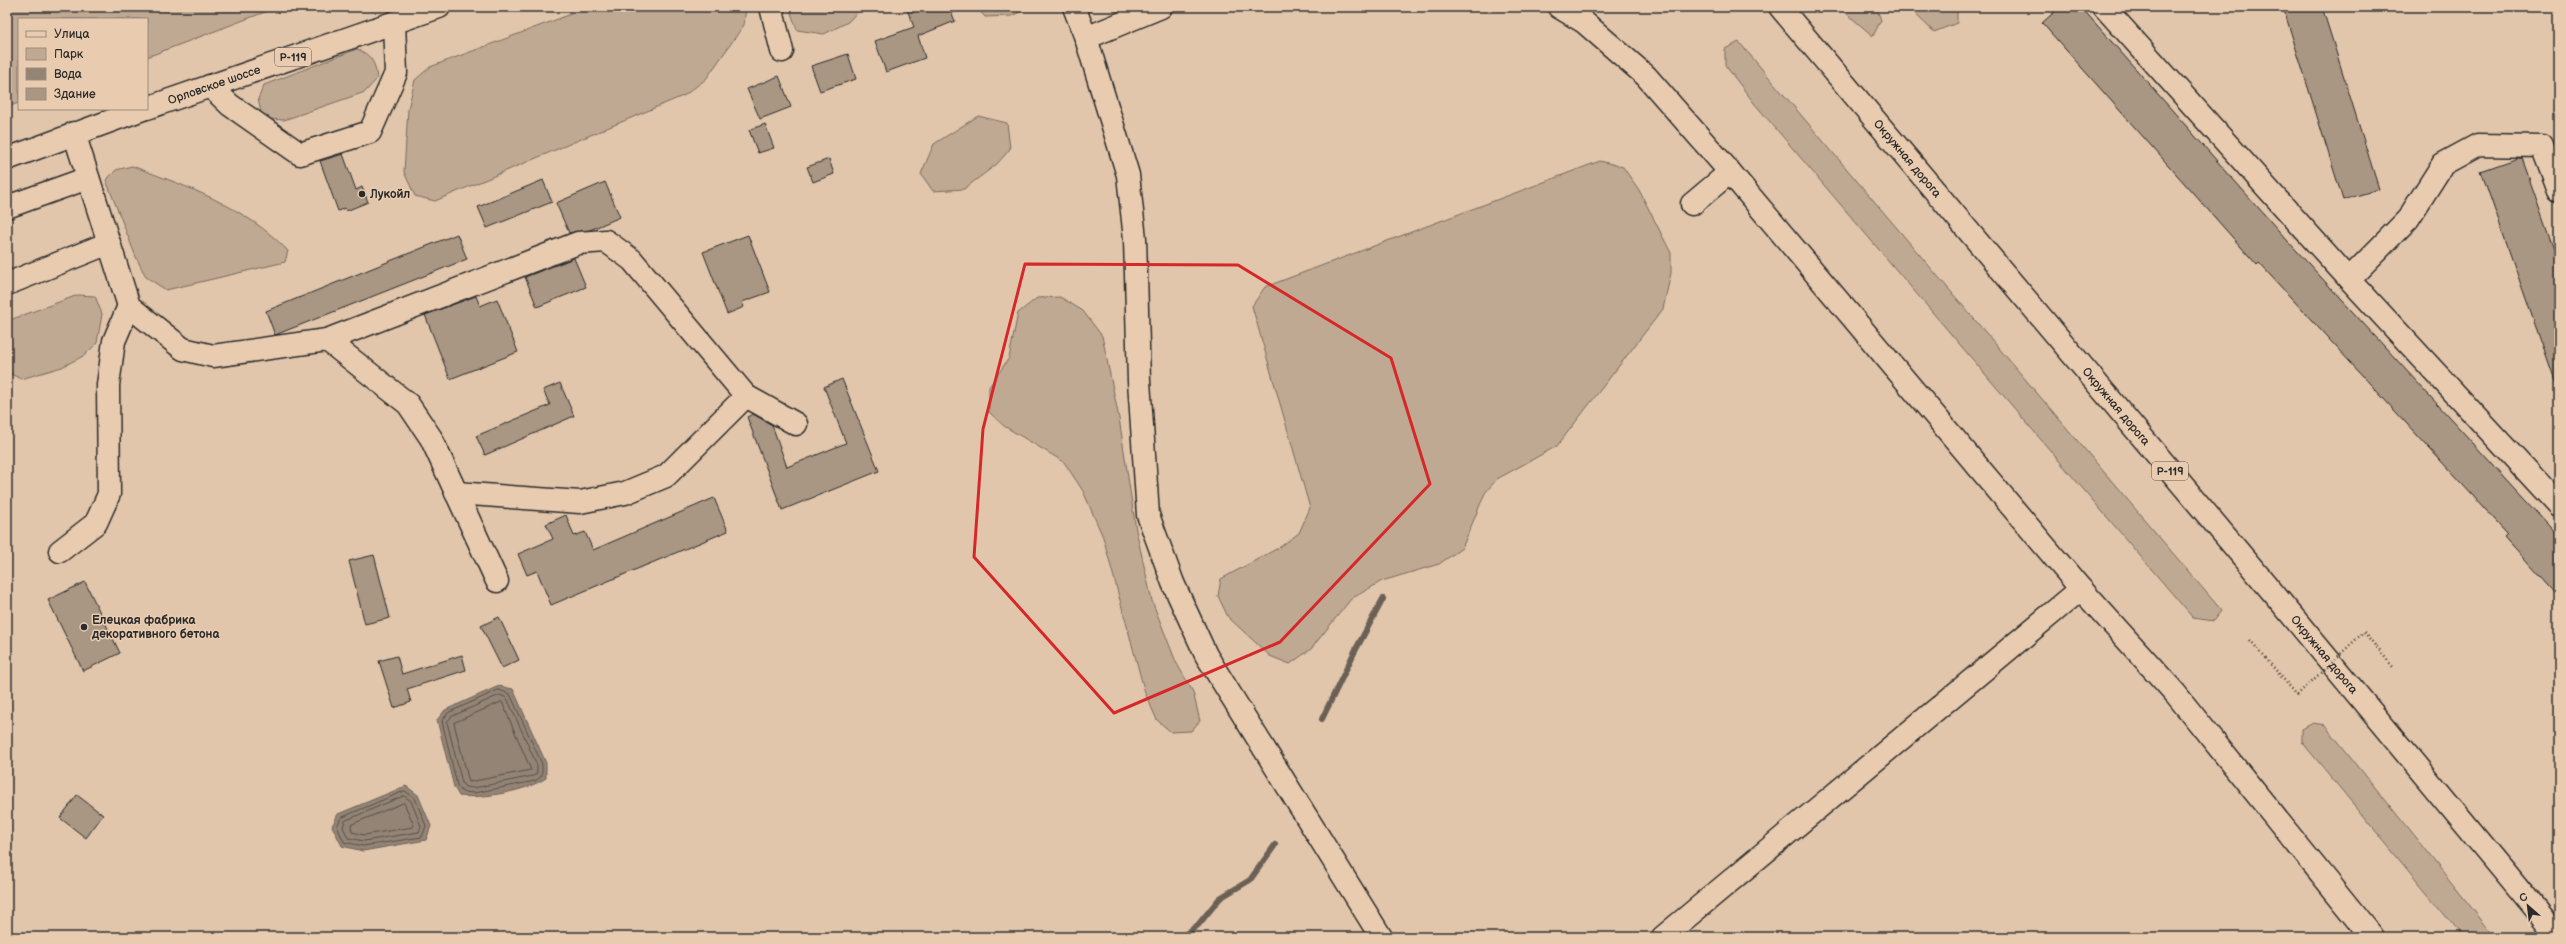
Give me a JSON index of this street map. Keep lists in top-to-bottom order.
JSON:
{
  "streets": {
    "main road": ["Р-119", "Орловское шоссе", "Окружная дорога"]
  },
  "places": ["Лукойл", "Елецкая фабрика декоративного бетона"],
  "legend": [
    "Улица",
    "Парк",
    "Вода",
    "Здание"
  ],
  "north": "top left"
}
